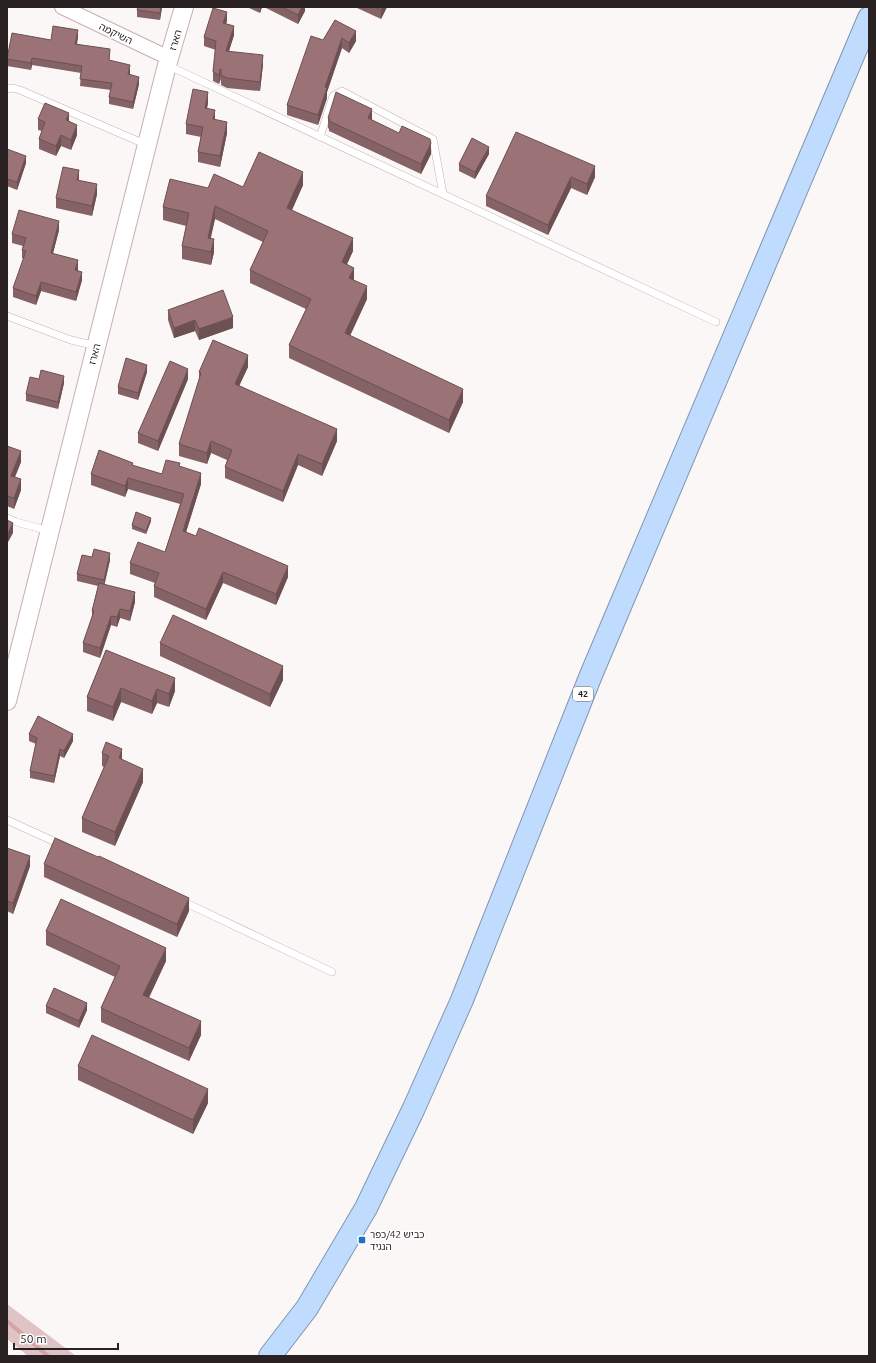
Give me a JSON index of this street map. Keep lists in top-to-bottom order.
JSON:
{
  "streets": {
    "highway": ["42"],
    "street": ["השיקמה", "הארז"]
  },
  "crossings": [
    ["השיקמה", "הארז"]
  ],
  "places": {
    "transit": ["כביש 42/כפר הנגיד"]
  },
  "scale_bar": "50 m"
}
